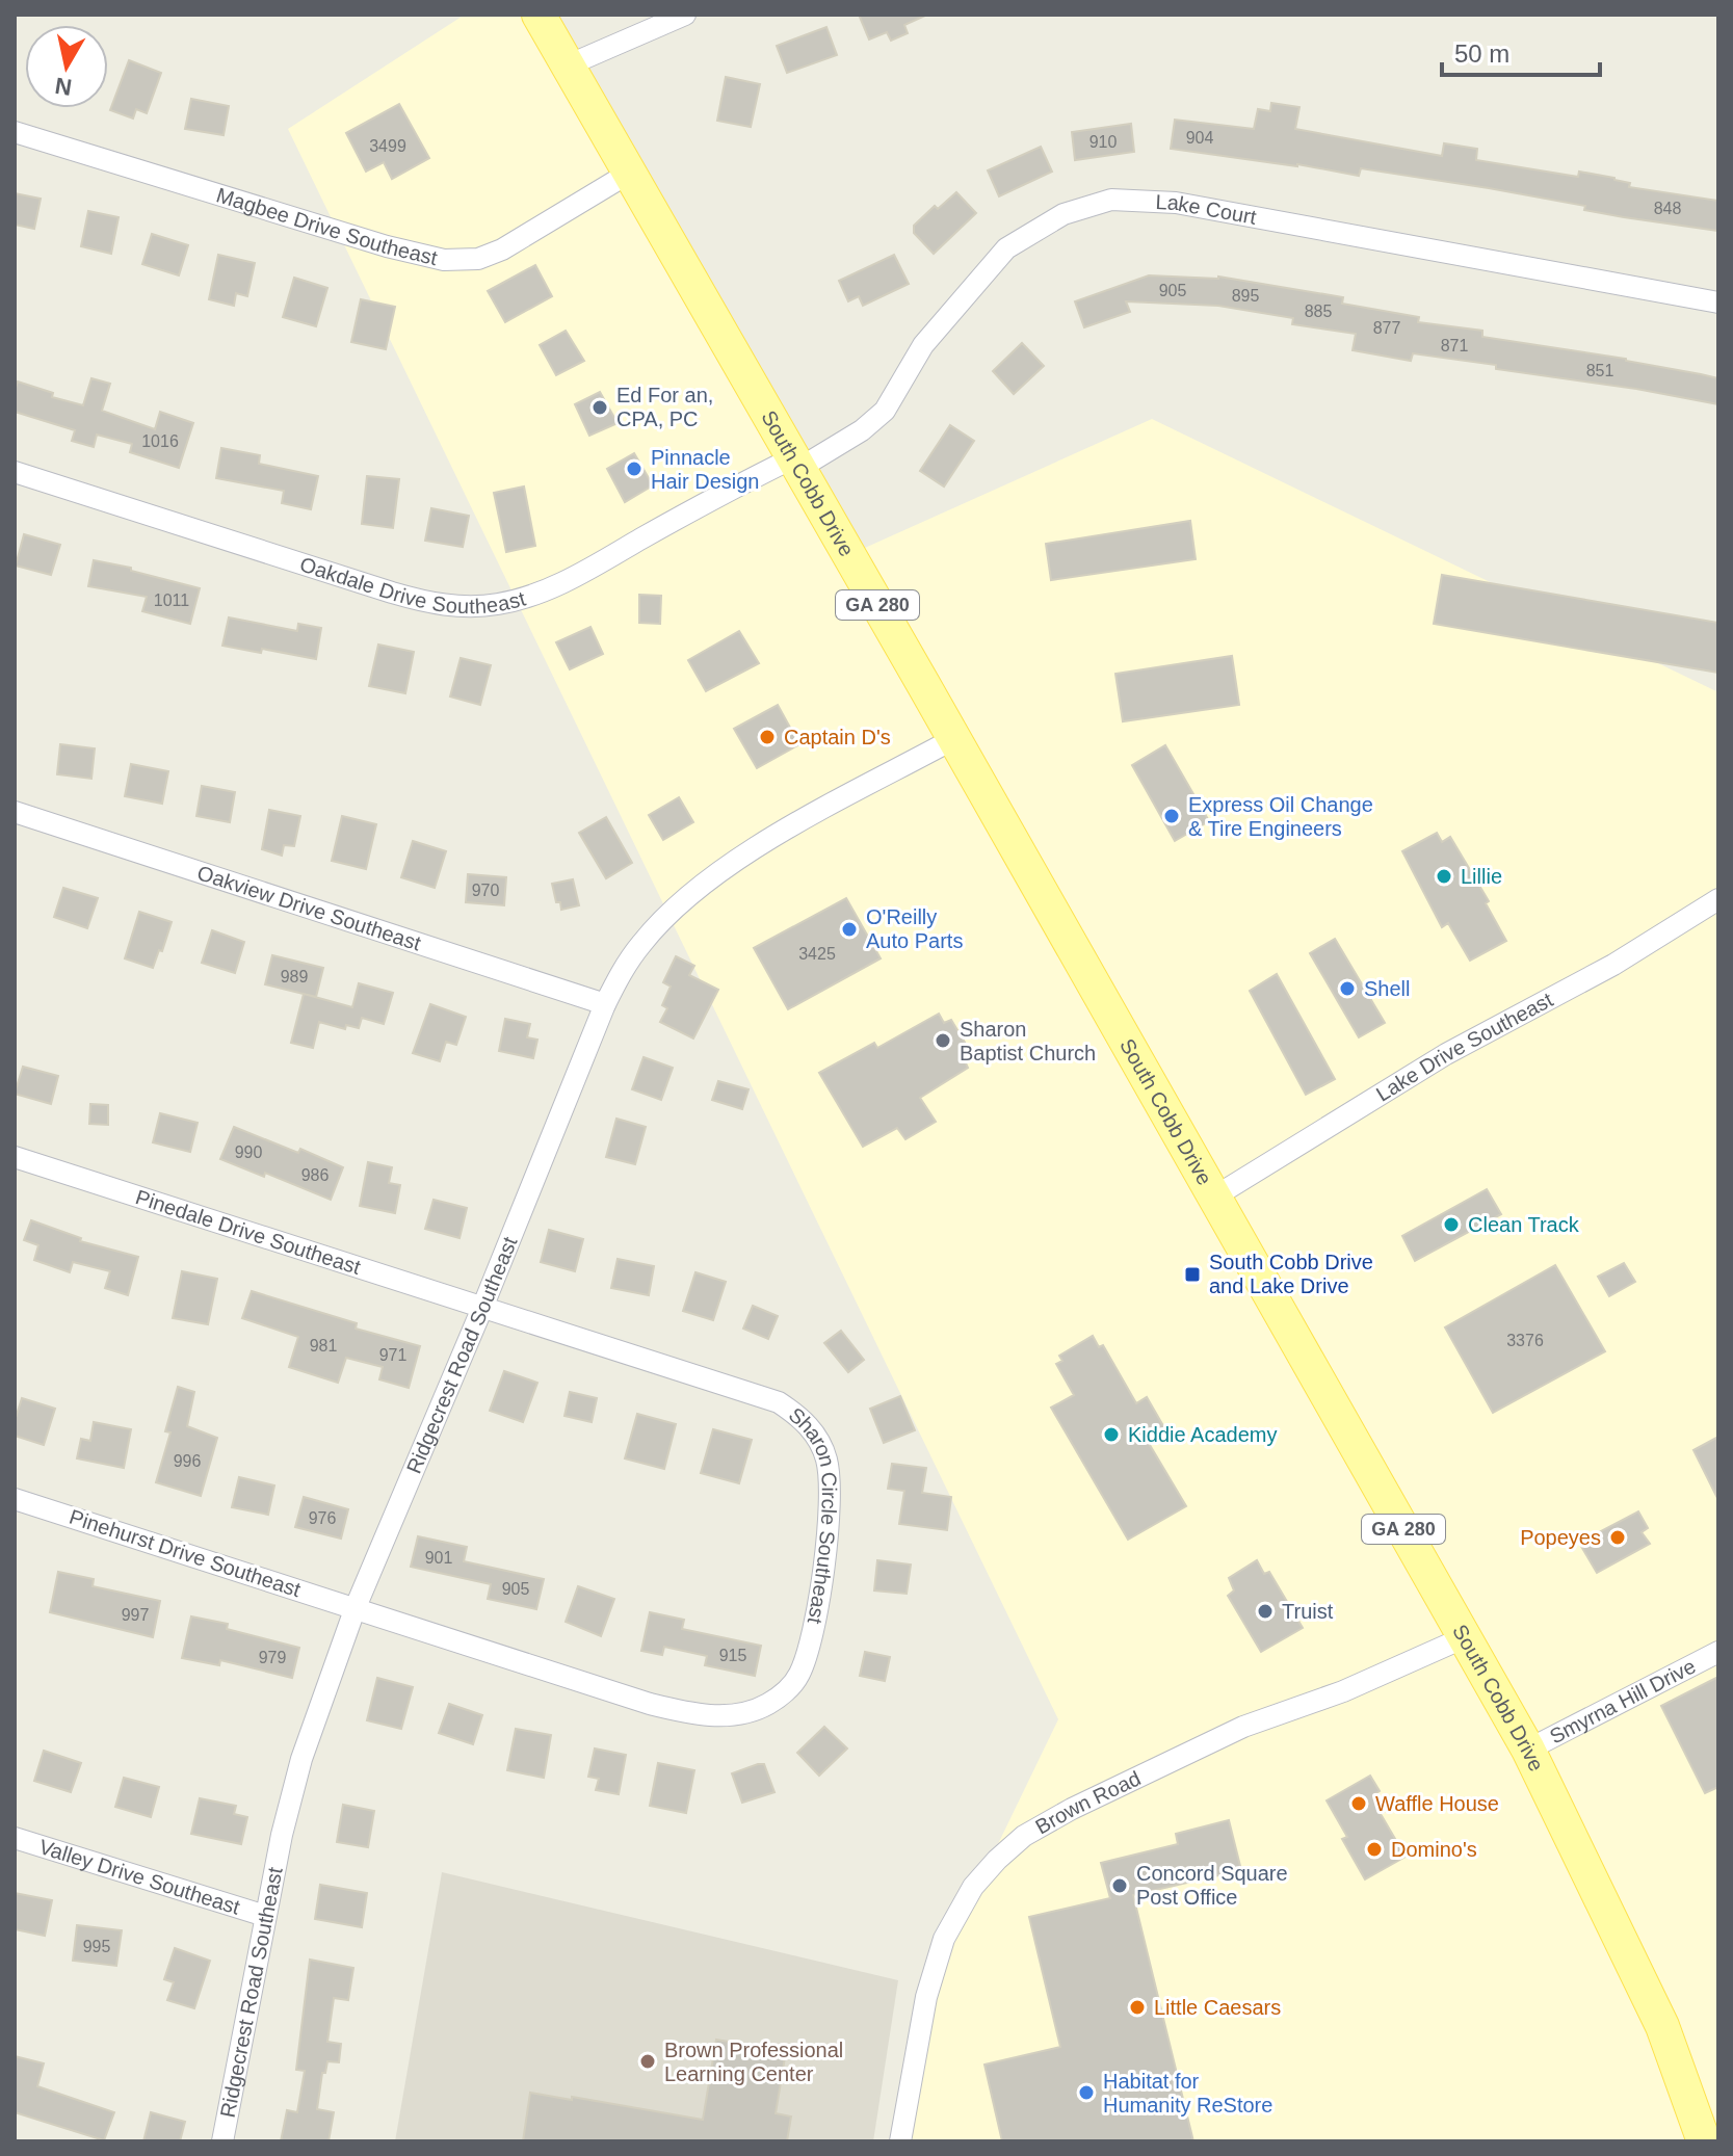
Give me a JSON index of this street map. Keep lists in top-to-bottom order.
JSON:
{
  "streets": {
    "main road": ["South Cobb Drive", "GA 280"],
    "street": [
      "Lake Court",
      "Magbee Drive Southeast",
      "Oakdale Drive Southeast",
      "Oakview Drive Southeast",
      "Lake Drive Southeast",
      "Pinedale Drive Southeast",
      "Ridgecrest Road Southeast",
      "Sharon Circle Southeast",
      "Pinehurst Drive Southeast",
      "Smyrna Hill Drive",
      "Brown Road",
      "Valley Drive Southeast"
    ]
  },
  "crossings": [
    ["Lake Court", "South Cobb Drive"],
    ["Lake Court", "Oakdale Drive Southeast"],
    ["Magbee Drive Southeast", "South Cobb Drive"],
    ["South Cobb Drive", "Oakdale Drive Southeast"],
    ["South Cobb Drive", "Lake Drive Southeast"],
    ["South Cobb Drive", "Ridgecrest Road Southeast"],
    ["South Cobb Drive", "Smyrna Hill Drive"],
    ["South Cobb Drive", "Brown Road"],
    ["Oakview Drive Southeast", "Ridgecrest Road Southeast"],
    ["Pinedale Drive Southeast", "Ridgecrest Road Southeast"],
    ["Pinedale Drive Southeast", "Sharon Circle Southeast"],
    ["Ridgecrest Road Southeast", "Sharon Circle Southeast"],
    ["Ridgecrest Road Southeast", "Pinehurst Drive Southeast"],
    ["Ridgecrest Road Southeast", "Valley Drive Southeast"],
    ["Sharon Circle Southeast", "Pinehurst Drive Southeast"]
  ],
  "places": {
    "other": [
      "Ed For an, CPA, PC",
      "Pinnacle Hair Design",
      "Captain D's",
      "Express Oil Change & Tire Engineers",
      "Lillie",
      "O'Reilly Auto Parts",
      "Shell",
      "Sharon Baptist Church",
      "Clean Track",
      "Kiddie Academy",
      "Popeyes",
      "Truist",
      "Waffle House",
      "Domino's",
      "Concord Square Post Office",
      "Little Caesars",
      "Brown Professional Learning Center",
      "Habitat for Humanity ReStore"
    ],
    "transit": ["South Cobb Drive and Lake Drive"]
  },
  "house_numbers": [
    "904",
    "910",
    "3499",
    "848",
    "905",
    "895",
    "885",
    "877",
    "871",
    "851",
    "1016",
    "1011",
    "970",
    "3425",
    "989",
    "990",
    "986",
    "3376",
    "981",
    "971",
    "996",
    "976",
    "901",
    "905",
    "997",
    "915",
    "979",
    "995"
  ],
  "scale_bar": "50 m",
  "north": "bottom"
}
